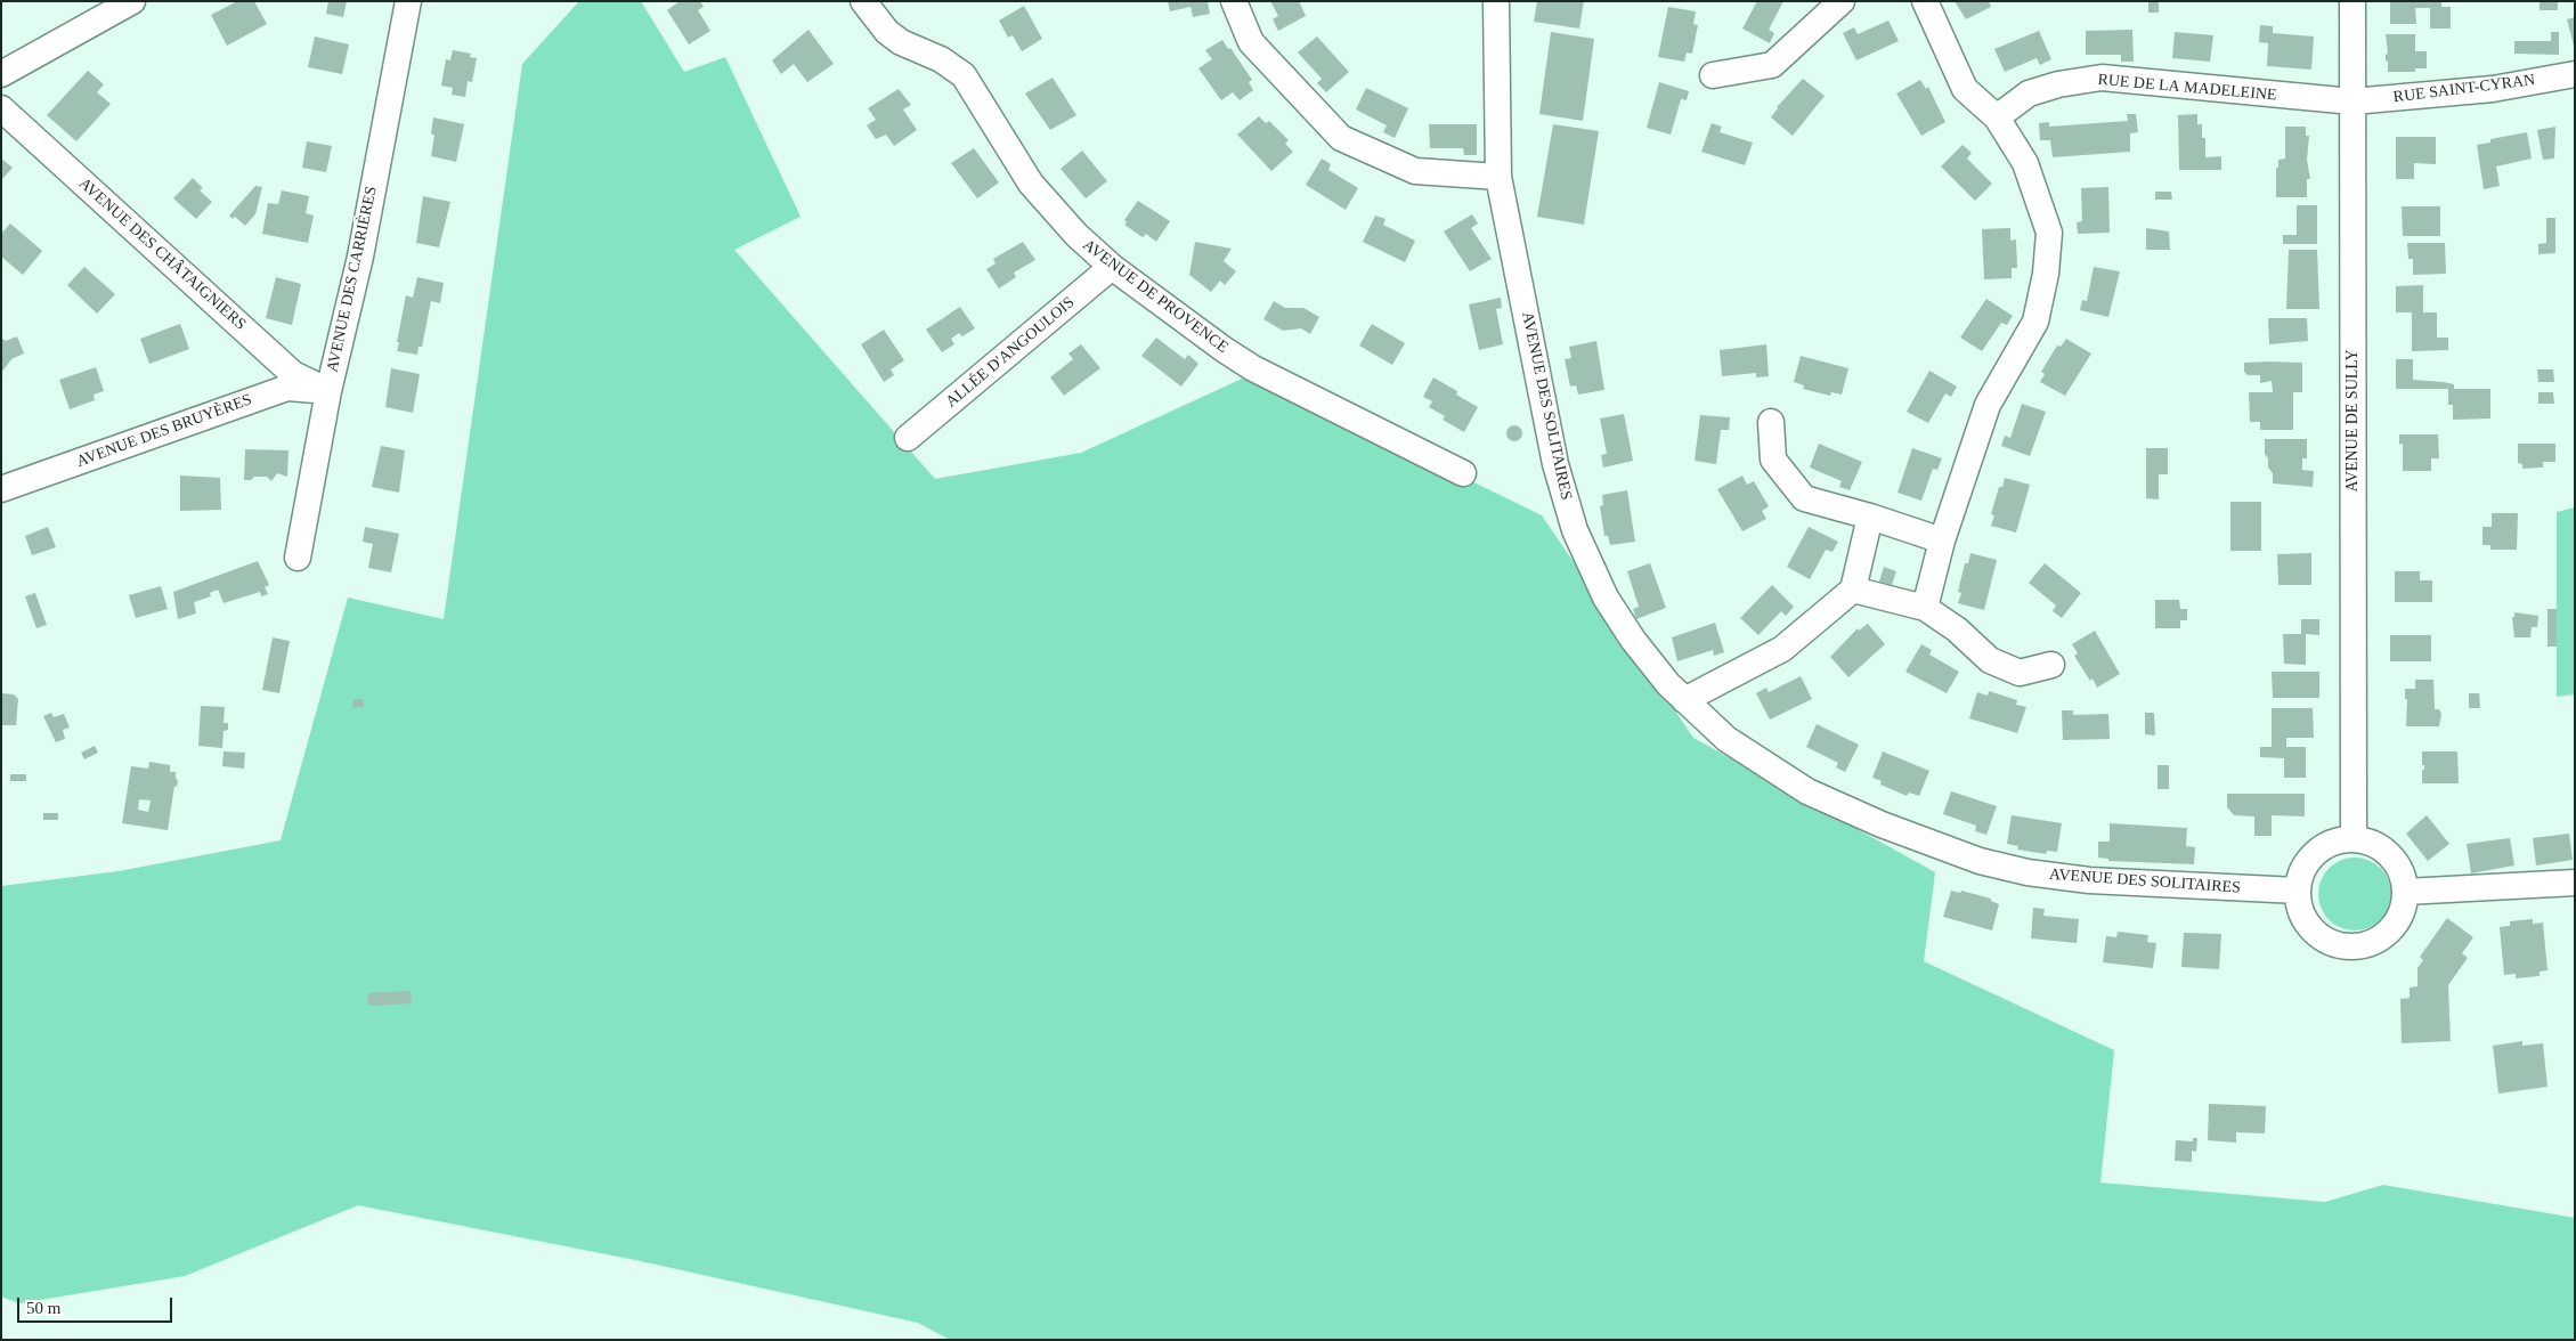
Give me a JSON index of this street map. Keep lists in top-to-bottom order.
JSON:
{
  "streets": {
    "street": [
      "RUE DE LA MADELEINE",
      "RUE SAINT-CYRAN",
      "AVENUE DES CHÂTAIGNIERS",
      "AVENUE DES CARRIÈRES",
      "AVENUE DE PROVENCE",
      "ALLÉE D'ANGOULOIS",
      "AVENUE DES SOLITAIRES",
      "AVENUE DE SULLY",
      "AVENUE DES BRUYÈRES"
    ]
  },
  "crossings": [
    ["RUE DE LA MADELEINE", "RUE SAINT-CYRAN"],
    ["RUE DE LA MADELEINE", "AVENUE DE SULLY"],
    ["RUE SAINT-CYRAN", "AVENUE DE SULLY"],
    ["AVENUE DES CHÂTAIGNIERS", "AVENUE DES CARRIÈRES"],
    ["AVENUE DES CHÂTAIGNIERS", "AVENUE DES BRUYÈRES"],
    ["AVENUE DES CARRIÈRES", "AVENUE DES BRUYÈRES"],
    ["AVENUE DE PROVENCE", "ALLÉE D'ANGOULOIS"],
    ["AVENUE DES SOLITAIRES", "AVENUE DE SULLY"]
  ],
  "scale_bar": "50 m"
}
